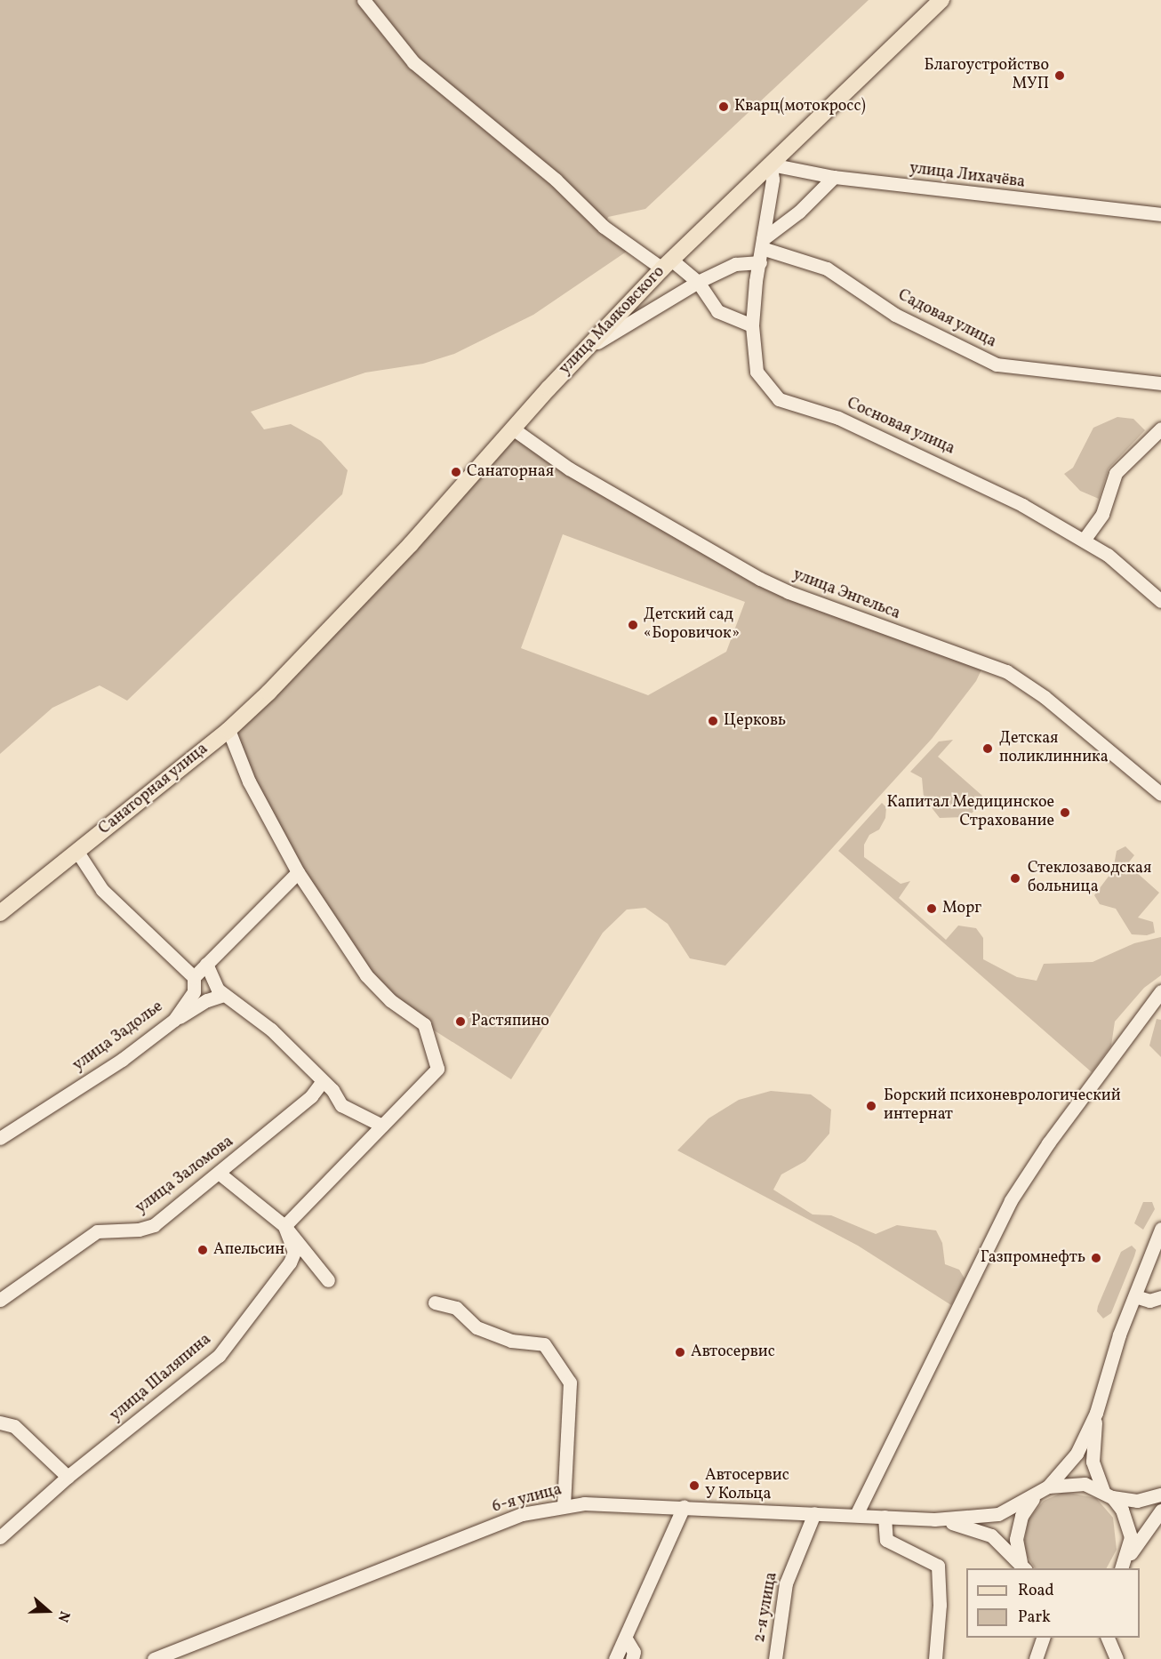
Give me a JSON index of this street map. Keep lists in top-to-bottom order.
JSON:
{
  "streets": {
    "main road": ["улица Маяковского", "Санаторная улица"],
    "street": [
      "улица Лихачёва",
      "Садовая улица",
      "Сосновая улица",
      "улица Энгельса",
      "улица Задолье",
      "улица Заломова",
      "улица Шаляпина",
      "6-я улица",
      "2-я улица"
    ]
  },
  "crossings": [
    ["улица Лихачёва", "улица Маяковского"],
    ["улица Лихачёва", "Сосновая улица"],
    ["Садовая улица", "Сосновая улица"],
    ["улица Маяковского", "Сосновая улица"],
    ["улица Маяковского", "улица Энгельса"],
    ["улица Маяковского", "Санаторная улица"],
    ["6-я улица", "2-я улица"]
  ],
  "places": [
    "Благоустройство МУП",
    "Кварц(мотокросс)",
    "Санаторная",
    "Детский сад «Боровичок»",
    "Церковь",
    "Детская поликлинника",
    "Капитал Медицинское Страхование",
    "Стеклозаводская больница",
    "Морг",
    "Растяпино",
    "Борский психоневрологический интернат",
    "Апельсин",
    "Газпромнефть",
    "Автосервис",
    "Автосервис У Кольца"
  ],
  "legend": ["Road", "Park"],
  "north": "right"
}
